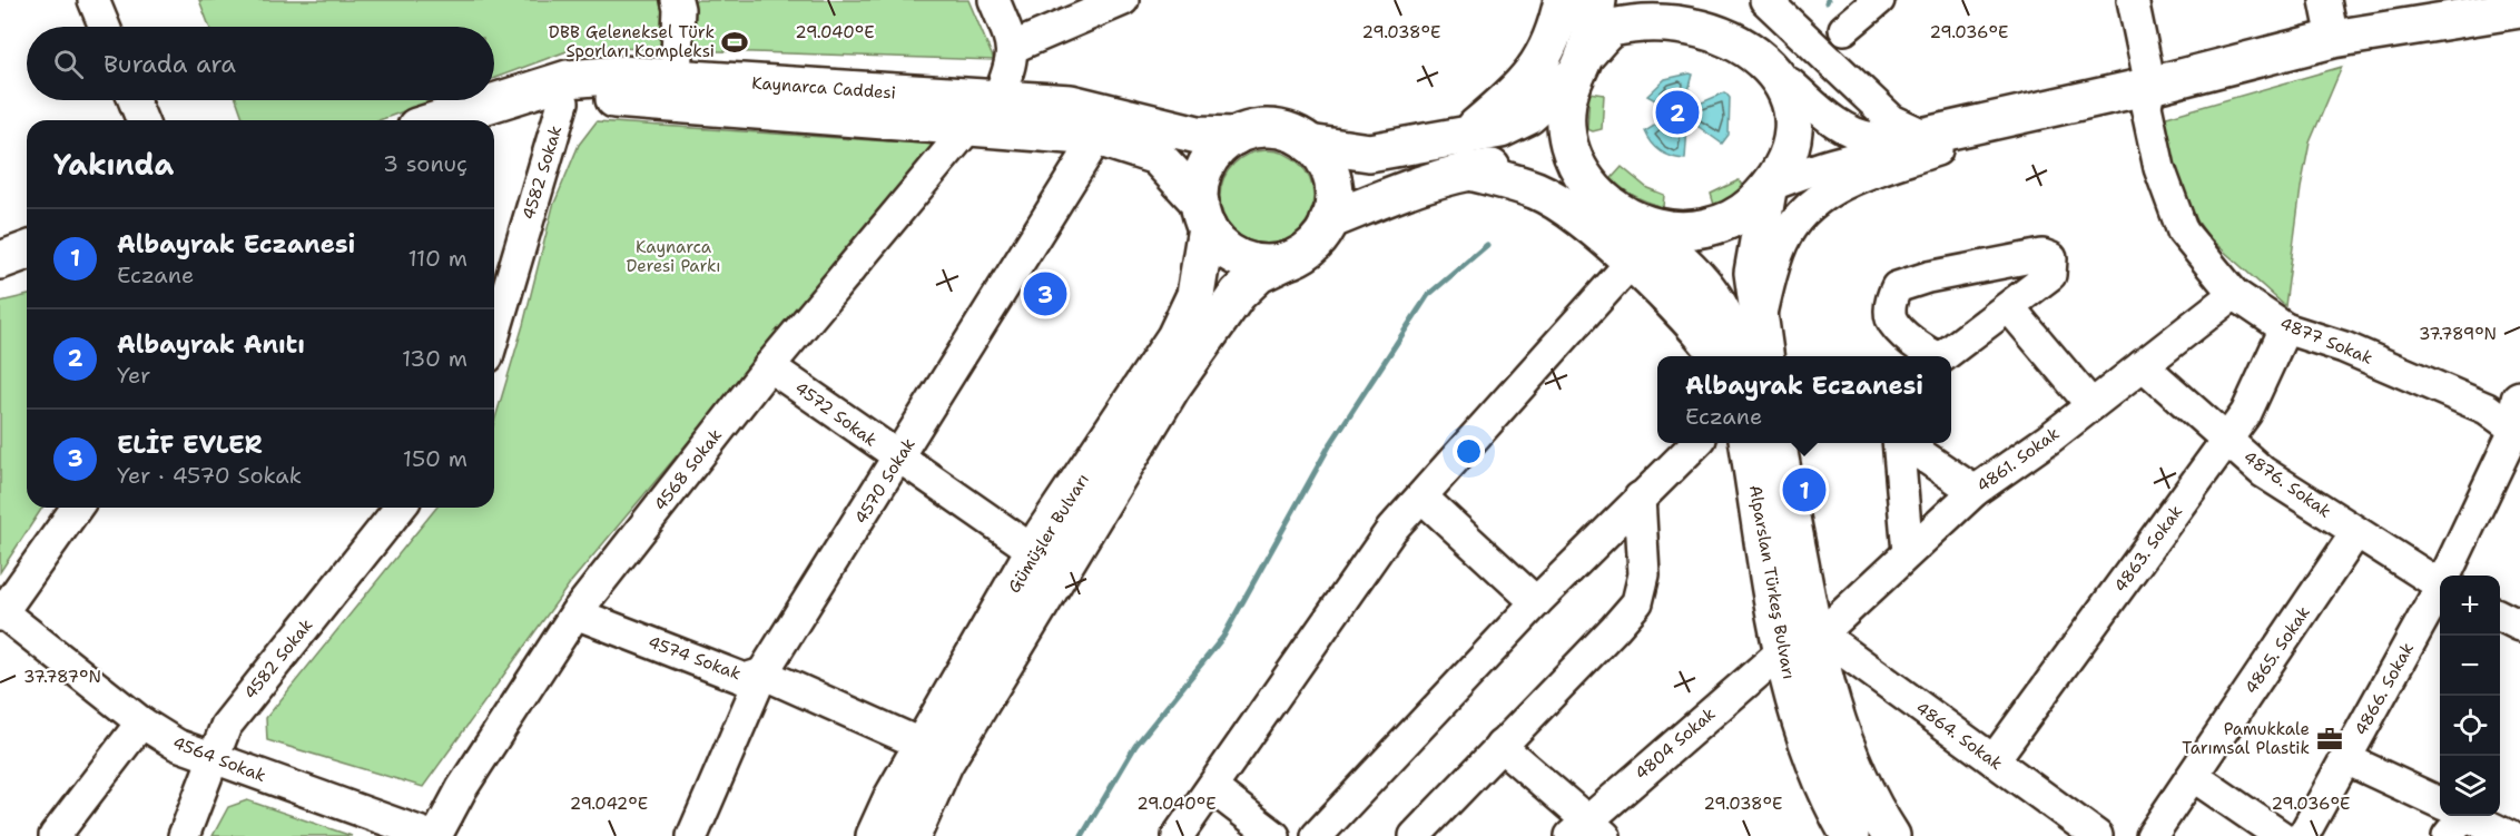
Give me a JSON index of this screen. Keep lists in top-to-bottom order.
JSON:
{
  "streets": {
    "main road": ["Kaynarca Caddesi", "Gümüşler Bulvarı", "Alparslan Türkeş Bulvarı"],
    "street": [
      "4582 Sokak",
      "4877 Sokak",
      "4572 Sokak",
      "4861. Sokak",
      "4568 Sokak",
      "4570 Sokak",
      "4876. Sokak",
      "4863. Sokak",
      "4865. Sokak",
      "4574 Sokak",
      "4866. Sokak",
      "4864. Sokak",
      "4804 Sokak",
      "4564 Sokak"
    ]
  },
  "crossings": [
    ["Kaynarca Caddesi", "4582 Sokak"],
    ["Kaynarca Caddesi", "4568 Sokak"],
    ["Kaynarca Caddesi", "4570 Sokak"],
    ["Kaynarca Caddesi", "Gümüşler Bulvarı"],
    ["4582 Sokak", "4564 Sokak"],
    ["4877 Sokak", "4861. Sokak"],
    ["4877 Sokak", "4863. Sokak"],
    ["4877 Sokak", "4866. Sokak"],
    ["4572 Sokak", "4568 Sokak"],
    ["4572 Sokak", "4570 Sokak"],
    ["4572 Sokak", "Gümüşler Bulvarı"],
    ["4861. Sokak", "4876. Sokak"],
    ["4861. Sokak", "Alparslan Türkeş Bulvarı"],
    ["4861. Sokak", "4864. Sokak"],
    ["4568 Sokak", "4574 Sokak"],
    ["4570 Sokak", "4574 Sokak"],
    ["4876. Sokak", "4863. Sokak"],
    ["4876. Sokak", "4865. Sokak"],
    ["Gümüşler Bulvarı", "4574 Sokak"],
    ["4863. Sokak", "4864. Sokak"],
    ["Alparslan Türkeş Bulvarı", "4864. Sokak"],
    ["Alparslan Türkeş Bulvarı", "4804 Sokak"]
  ],
  "parks": ["Kaynarca Deresi Parkı"],
  "places": {
    "sports": ["DBB Geleneksel Türk Sporları Kompleksi"],
    "office": ["Pamukkale Tarımsal Plastik"]
  },
  "page": {
    "search": "Burada ara",
    "pins": ["2", "3", "1"],
    "heading": ["Yakında", "3 sonuç"],
    "list": [
      {
        "mark": "1",
        "name": "Albayrak Eczanesi",
        "note": "Eczane",
        "value": "110 m"
      },
      {
        "mark": "2",
        "name": "Albayrak Anıtı",
        "note": "Yer",
        "value": "130 m"
      },
      {
        "mark": "3",
        "name": "ELİF EVLER",
        "note": "Yer · 4570 Sokak",
        "value": "150 m"
      }
    ],
    "popup": ["Albayrak Eczanesi", "Eczane"],
    "map_buttons": ["+", "−"]
  },
  "coordinates": [
    "29.040°E",
    "29.038°E",
    "29.036°E",
    "37.789°N",
    "37.787°N",
    "29.042°E"
  ]
}
